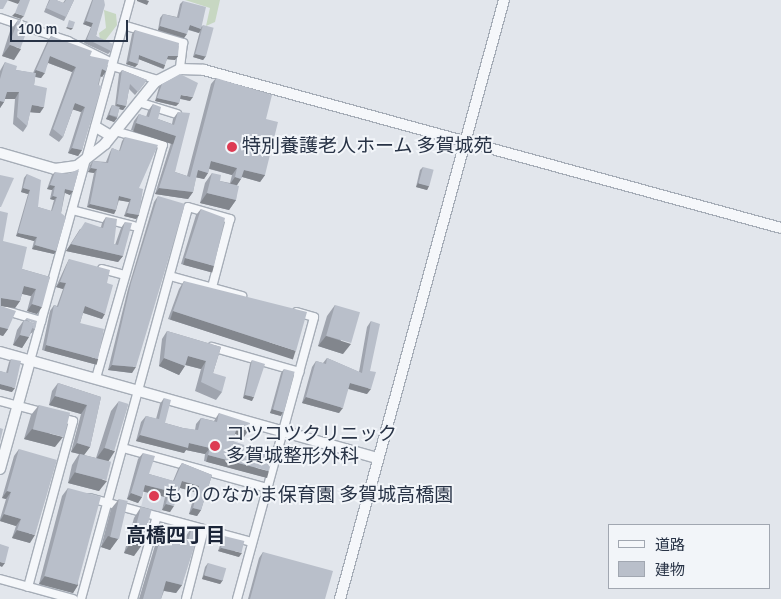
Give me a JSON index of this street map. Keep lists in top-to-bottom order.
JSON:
{
  "districts": ["高橋四丁目"],
  "places": ["特別養護老人ホーム 多賀城苑", "コツコツクリニック 多賀城整形外科", "もりのなかま保育園 多賀城高橋園"],
  "legend": ["道路", "建物"],
  "scale_bar": "100 m"
}
